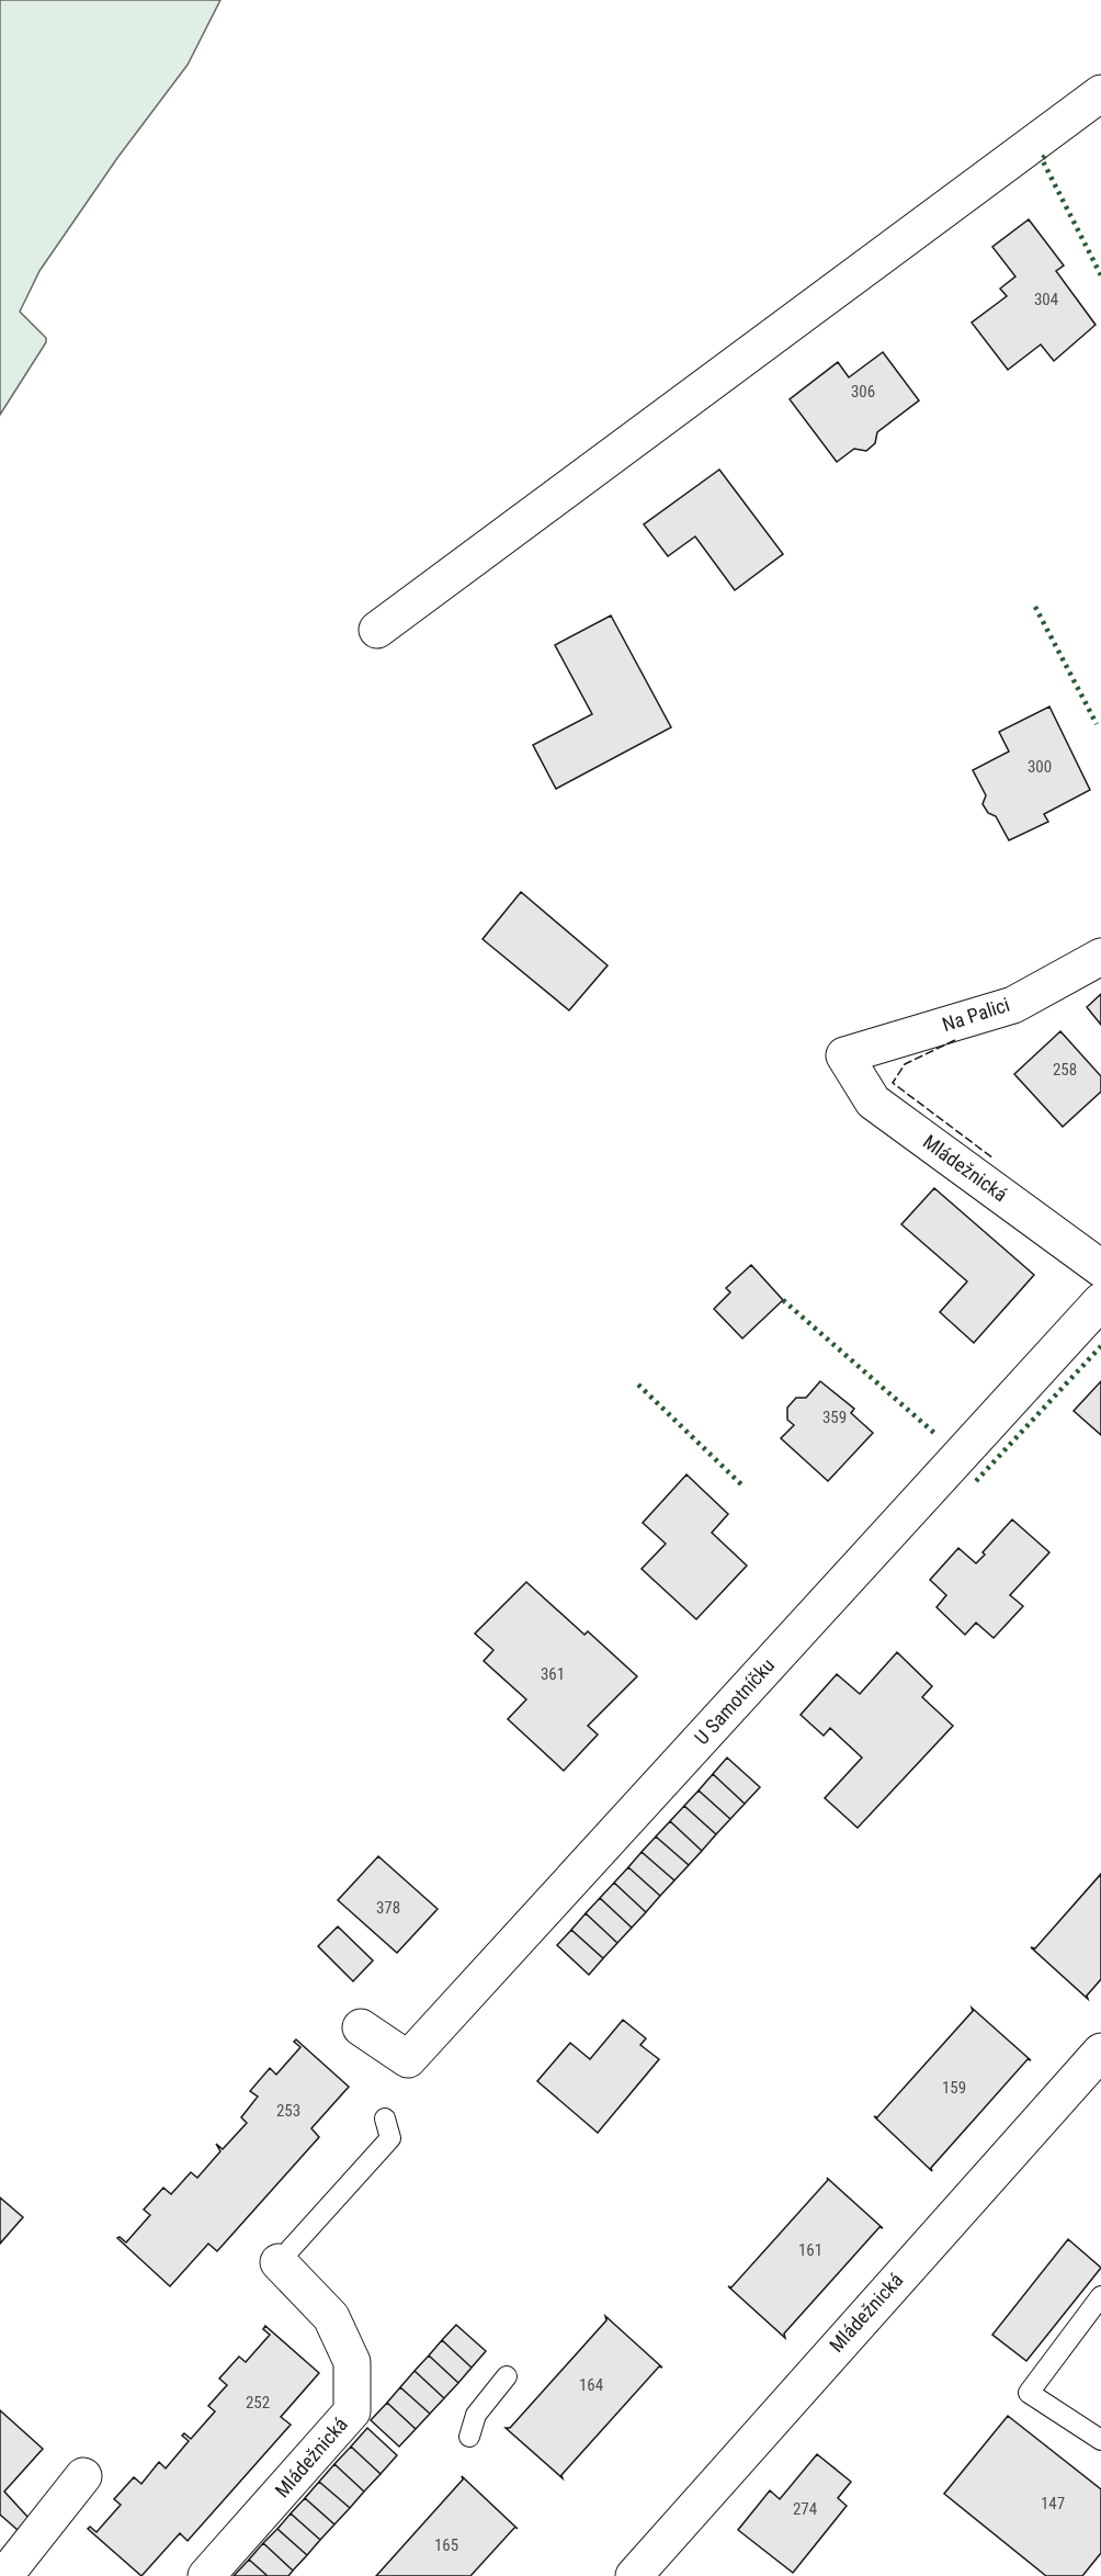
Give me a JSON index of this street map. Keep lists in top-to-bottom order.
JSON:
{
  "streets": {
    "street": ["Na Palici", "Mládežnická", "U Samotníčku"]
  },
  "crossings": [
    ["Na Palici", "Mládežnická"]
  ],
  "house_numbers": [
    "304",
    "306",
    "300",
    "258",
    "359",
    "361",
    "378",
    "159",
    "253",
    "161",
    "164",
    "252",
    "147",
    "274",
    "165"
  ]
}
